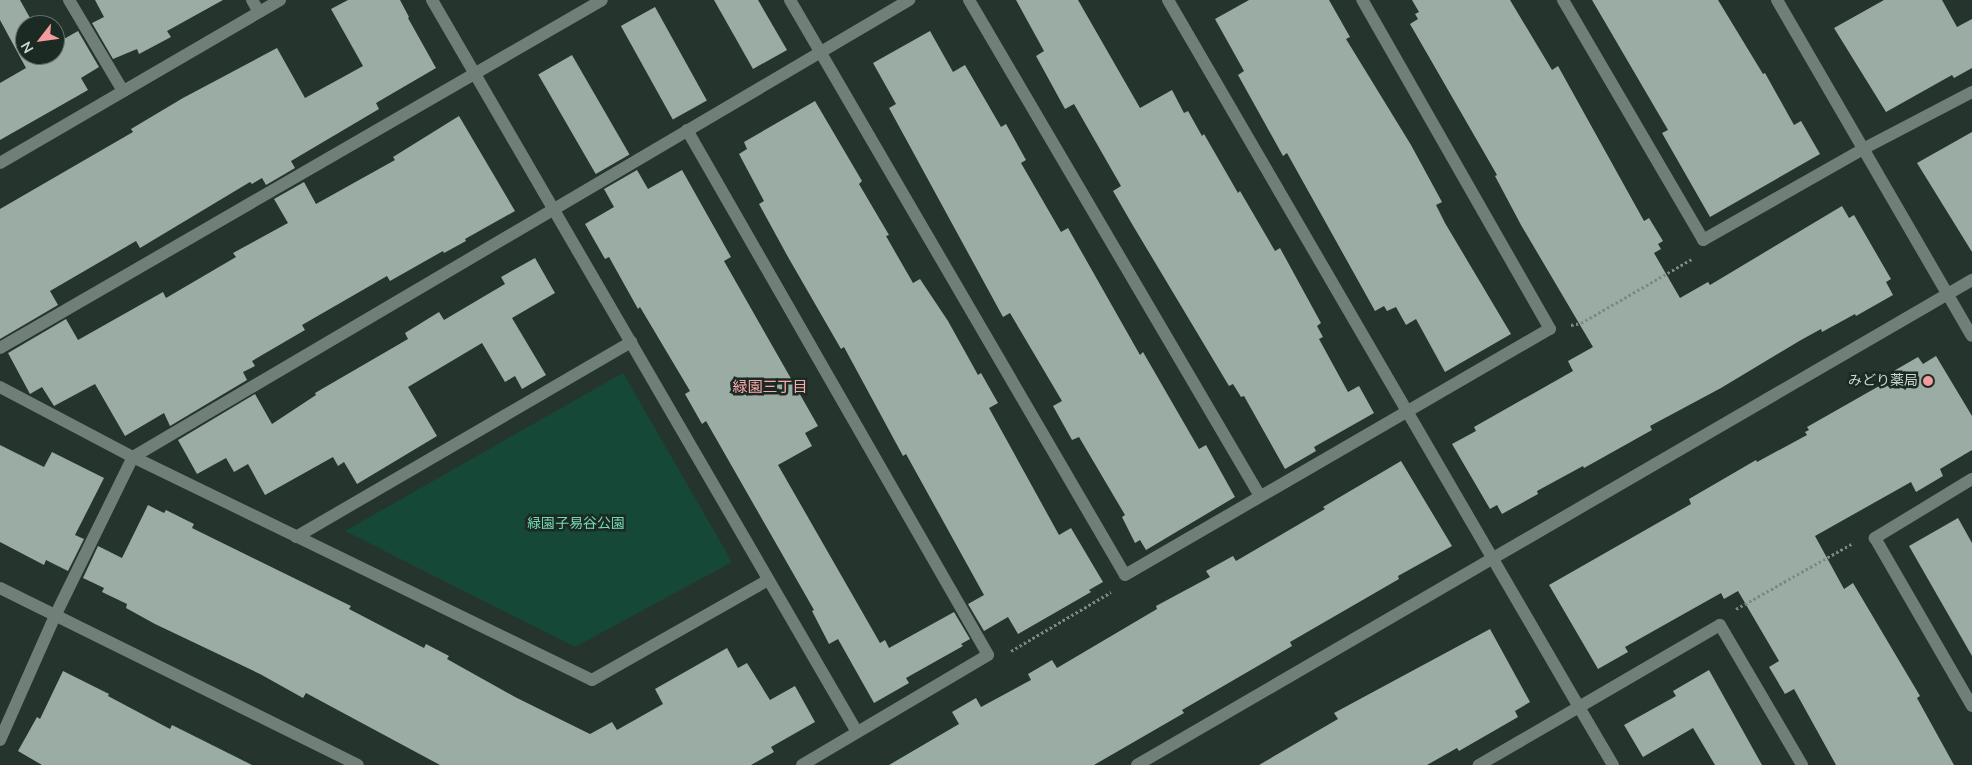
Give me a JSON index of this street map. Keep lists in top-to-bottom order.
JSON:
{
  "districts": ["緑園三丁目"],
  "parks": ["緑園子易谷公園"],
  "places": ["みどり薬局"],
  "north": "bottom left"
}
